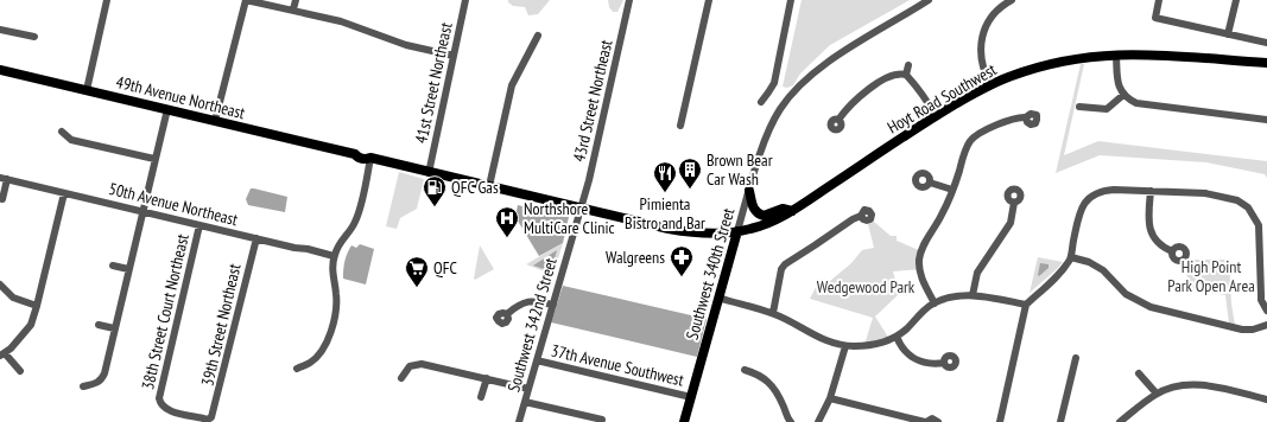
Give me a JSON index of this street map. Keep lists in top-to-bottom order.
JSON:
{
  "streets": {
    "main road": ["49th Avenue Northeast", "Hoyt Road Southwest", "Southwest 340th Street"],
    "street": [
      "41st Street Northeast",
      "43rd Street Northeast",
      "50th Avenue Northeast",
      "38th Street Court Northeast",
      "39th Street Northeast",
      "Southwest 342nd Street",
      "37th Avenue Southwest"
    ]
  },
  "crossings": [
    ["41st Street Northeast", "49th Avenue Northeast"],
    ["49th Avenue Northeast", "Hoyt Road Southwest"],
    ["49th Avenue Northeast", "43rd Street Northeast"],
    ["49th Avenue Northeast", "Southwest 342nd Street"],
    ["Hoyt Road Southwest", "43rd Street Northeast"],
    ["Hoyt Road Southwest", "Southwest 340th Street"],
    ["Hoyt Road Southwest", "Southwest 342nd Street"],
    ["43rd Street Northeast", "Southwest 342nd Street"],
    ["50th Avenue Northeast", "38th Street Court Northeast"],
    ["50th Avenue Northeast", "39th Street Northeast"],
    ["Southwest 340th Street", "37th Avenue Southwest"],
    ["38th Street Court Northeast", "39th Street Northeast"],
    ["Southwest 342nd Street", "37th Avenue Southwest"]
  ],
  "parks": ["High Point Park Open Area", "Wedgewood Park"],
  "places": {
    "building": ["Brown Bear Car Wash"],
    "restaurant": ["Pimienta Bistro and Bar"],
    "fuel station": ["QFC Gas"],
    "hospital": ["Northshore MultiCare Clinic"],
    "pharmacy": ["Walgreens"],
    "supermarket": ["QFC"]
  }
}
